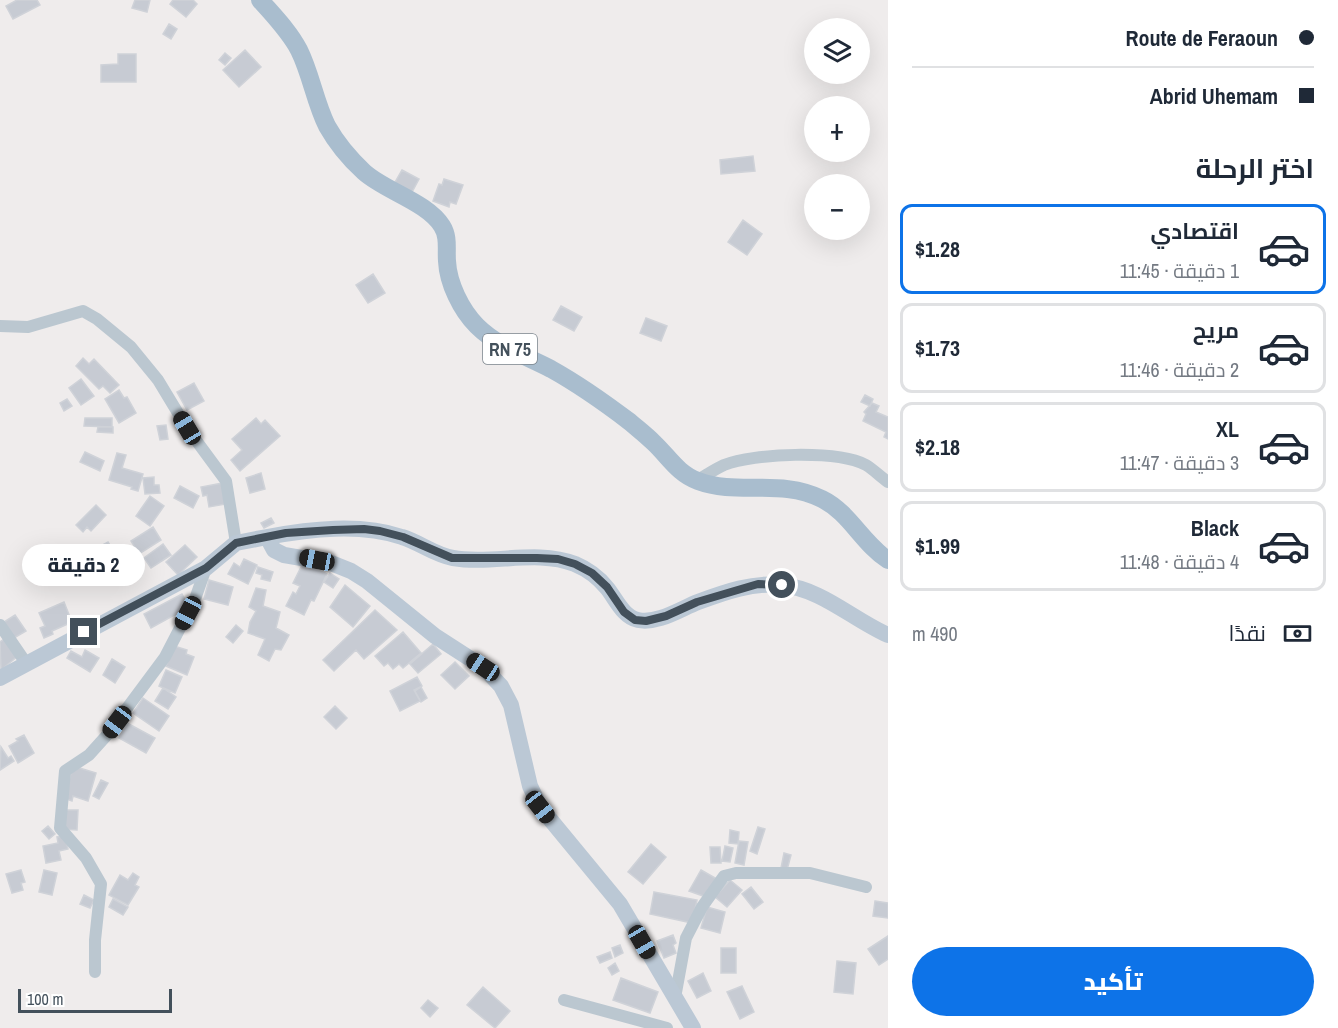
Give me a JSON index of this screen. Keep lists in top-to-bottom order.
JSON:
{
  "streets": {
    "main road": ["RN 75"]
  },
  "scale_bar": "100 m",
  "page": {
    "banner": ["Route de Feraoun", "Abrid Uhemam"],
    "map_buttons": ["+", "−"],
    "heading": "اختر الرحلة",
    "list": [
      {
        "name": "اقتصادي",
        "note": "1 دقيقة · 11:45",
        "value": "$1.28"
      },
      {
        "name": "مريح",
        "note": "2 دقيقة · 11:46",
        "value": "$1.73"
      },
      {
        "name": "XL",
        "note": "3 دقيقة · 11:47",
        "value": "$2.18"
      },
      {
        "name": "Black",
        "note": "4 دقيقة · 11:48",
        "value": "$1.99"
      }
    ],
    "bubble": "2 دقيقة",
    "pay": ["نقدًا", "490 m"],
    "buttons": "تأكيد",
    "scale": "100 m"
  }
}
